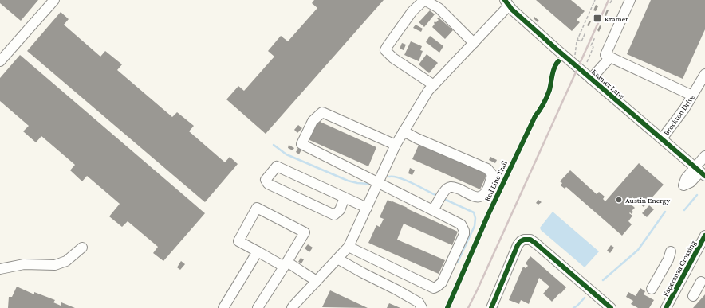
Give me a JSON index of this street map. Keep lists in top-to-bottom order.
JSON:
{
  "streets": {
    "street": ["Kramer Lane", "Brockton Drive", "Esperanza Crossing"],
    "cycle path": ["Red Line Trail"]
  },
  "crossings": [
    ["Kramer Lane", "Brockton Drive"]
  ],
  "places": {
    "transit": ["Kramer"],
    "other": ["Austin Energy"]
  }
}
